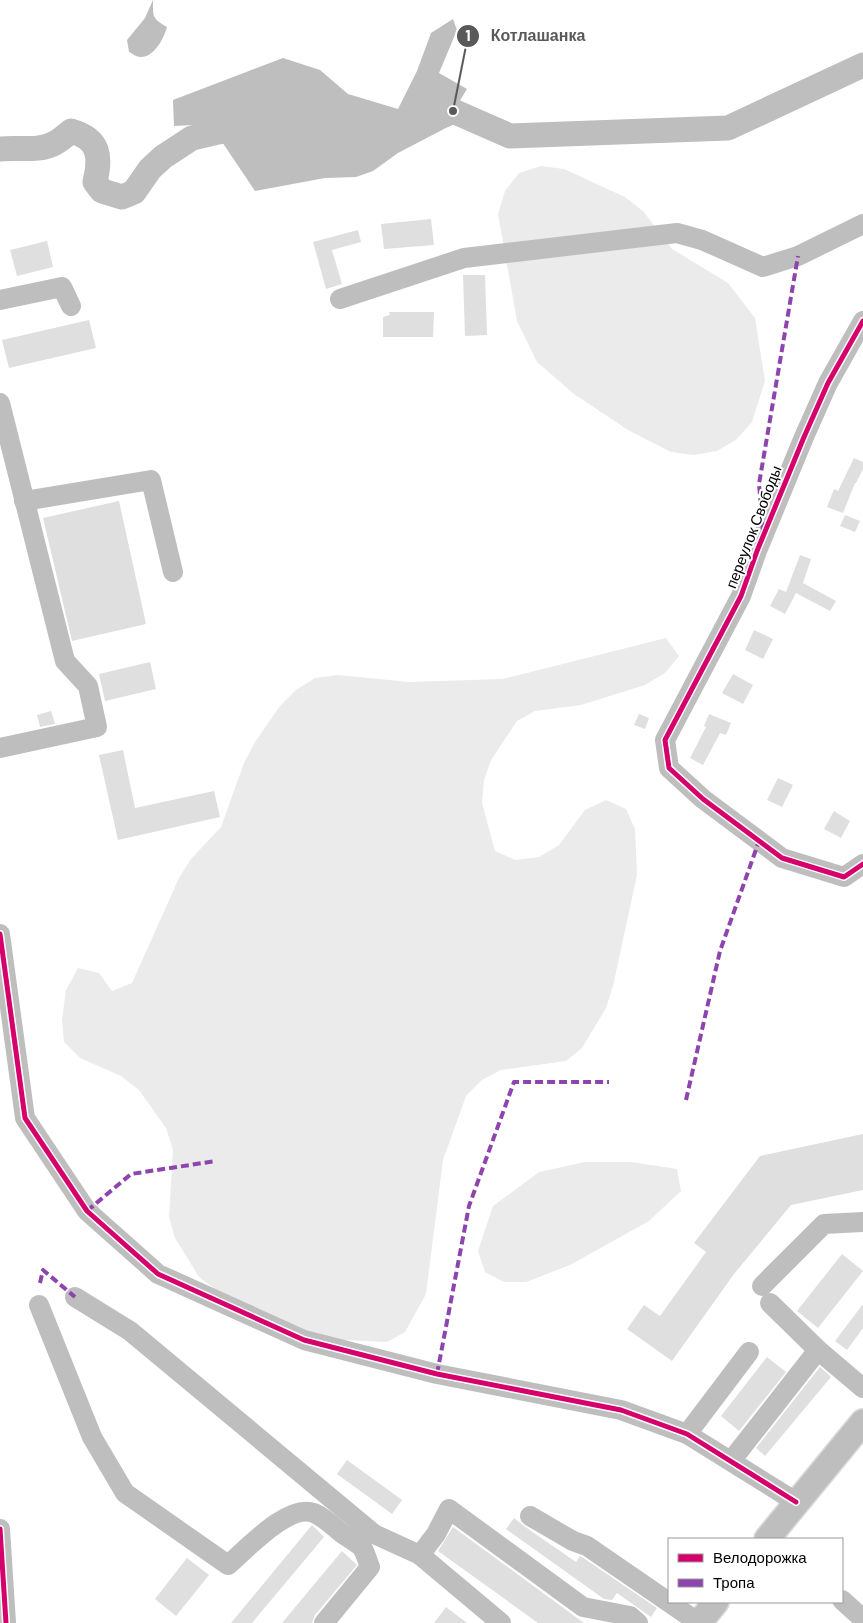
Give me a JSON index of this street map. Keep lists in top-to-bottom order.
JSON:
{
  "streets": {
    "street": ["переулок Свободы"]
  },
  "places": ["Котлашанка"],
  "legend": ["Велодорожка", "Тропа"]
}
